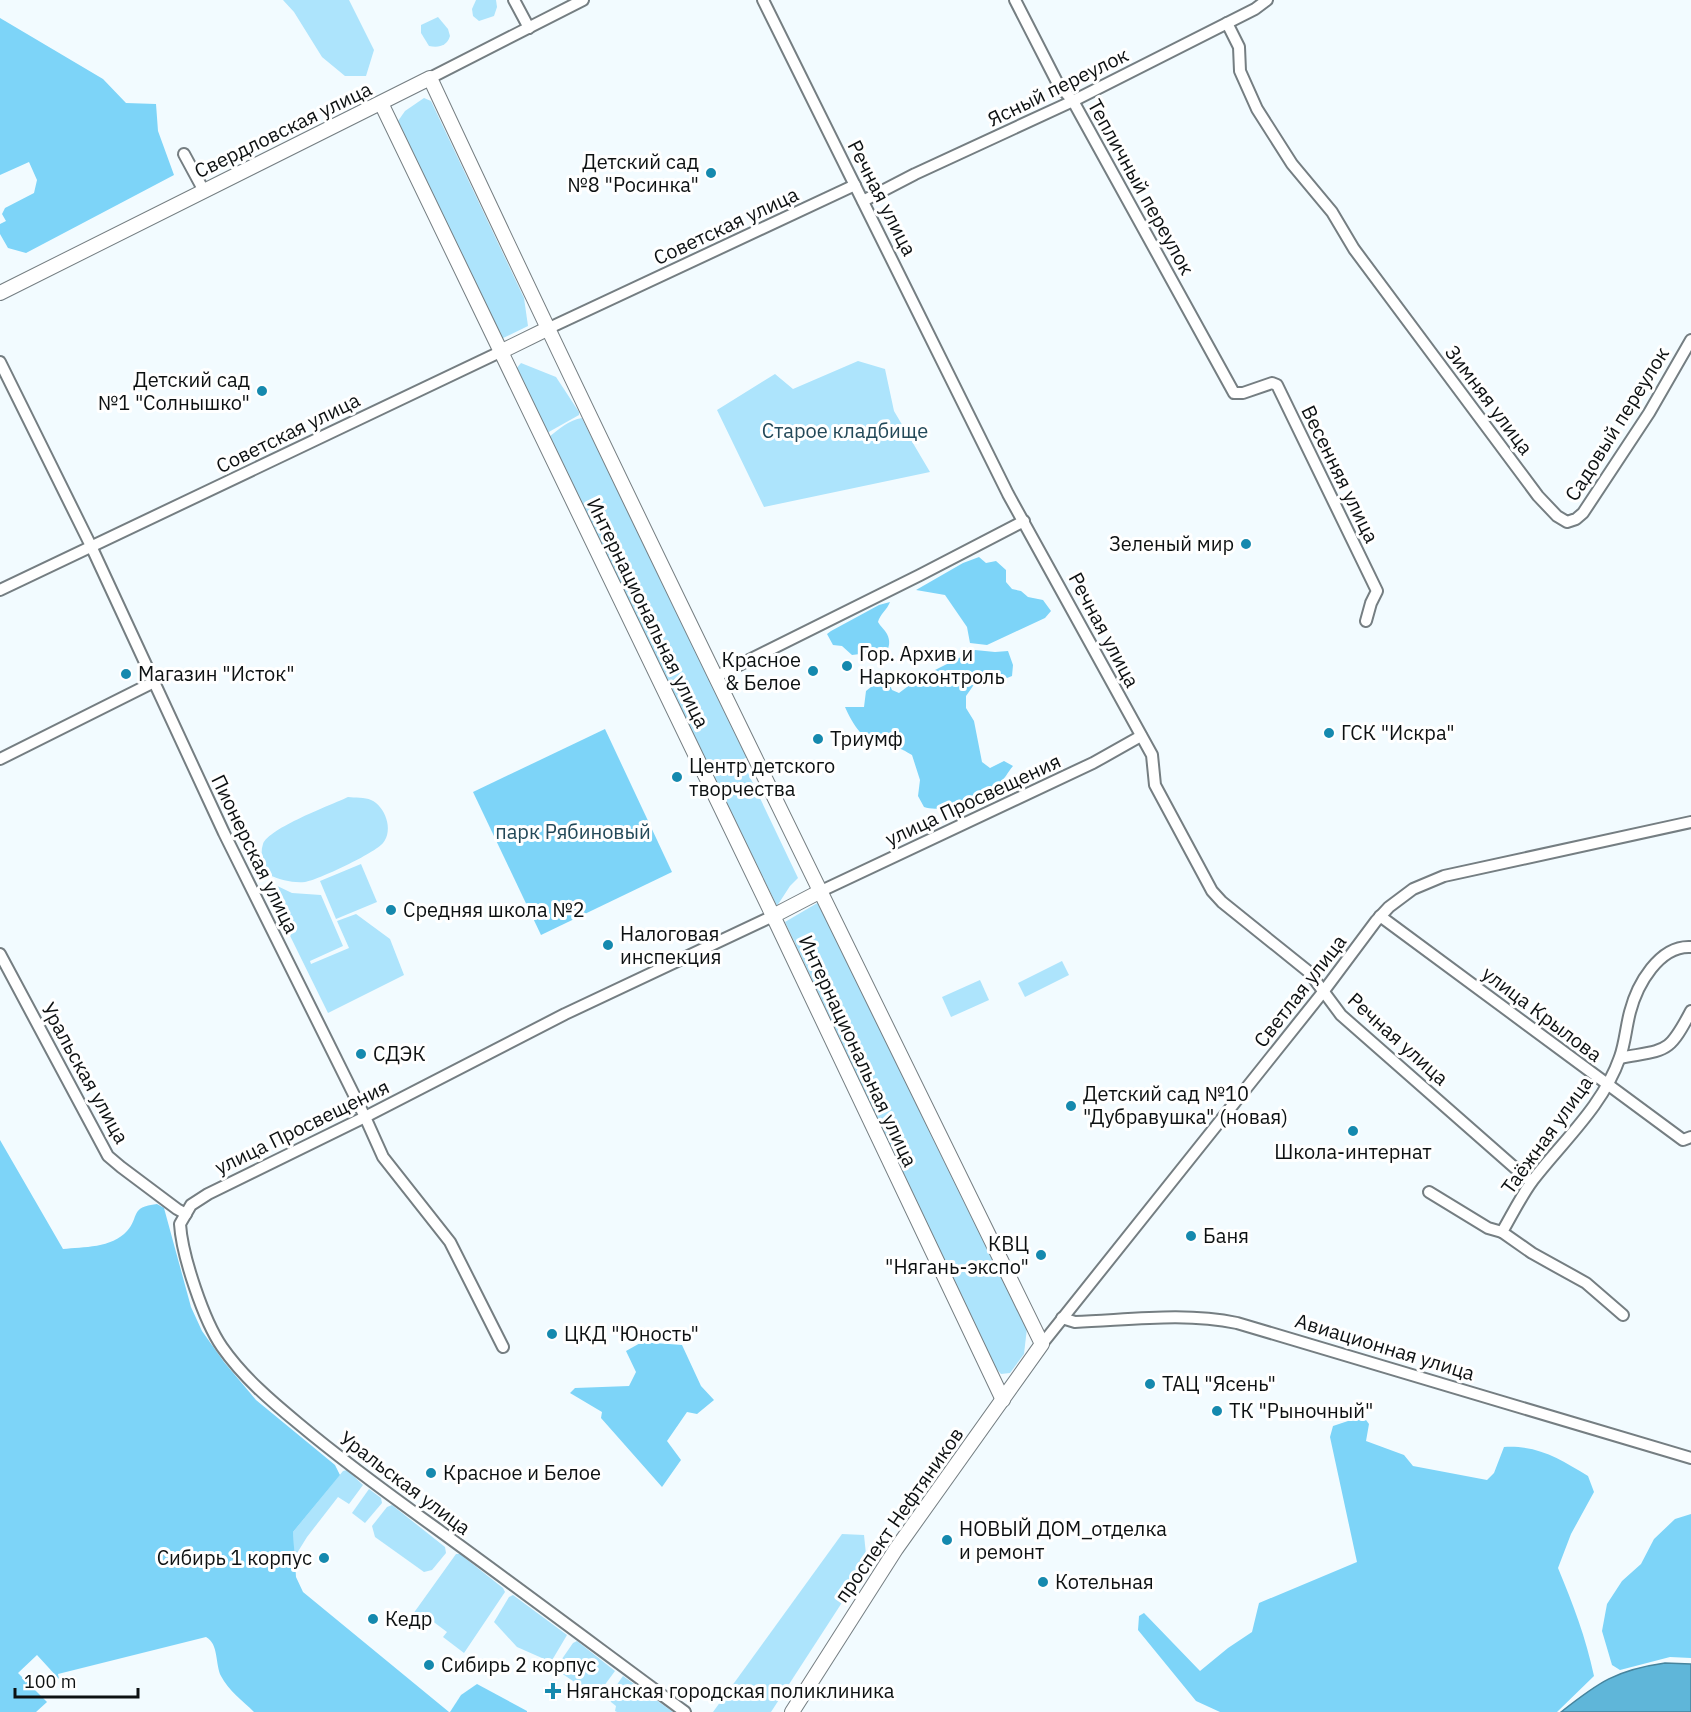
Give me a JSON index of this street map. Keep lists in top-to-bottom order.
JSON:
{
  "streets": {
    "main road": ["Свердловская улица", "Интернациональная улица", "проспект Нефтяников"],
    "street": [
      "Ясный переулок",
      "Тепличный переулок",
      "Речная улица",
      "Советская улица",
      "Зимняя улица",
      "Садовый переулок",
      "Весенняя улица",
      "улица Просвещения",
      "Пионерская улица",
      "Светлая улица",
      "улица Крылова",
      "Уральская улица",
      "Таёжная улица",
      "Авиационная улица"
    ]
  },
  "crossings": [
    ["Ясный переулок", "Тепличный переулок"],
    ["Ясный переулок", "Речная улица"],
    ["Ясный переулок", "Зимняя улица"],
    ["Свердловская улица", "Интернациональная улица"],
    ["Тепличный переулок", "Весенняя улица"],
    ["Речная улица", "Советская улица"],
    ["Речная улица", "улица Просвещения"],
    ["Речная улица", "Светлая улица"],
    ["Речная улица", "Таёжная улица"],
    ["Советская улица", "Интернациональная улица"],
    ["Советская улица", "Пионерская улица"],
    ["Зимняя улица", "Садовый переулок"],
    ["Интернациональная улица", "улица Просвещения"],
    ["Интернациональная улица", "Светлая улица"],
    ["Интернациональная улица", "проспект Нефтяников"],
    ["улица Просвещения", "Пионерская улица"],
    ["улица Просвещения", "Уральская улица"],
    ["Светлая улица", "улица Крылова"],
    ["Светлая улица", "Авиационная улица"],
    ["Светлая улица", "проспект Нефтяников"],
    ["улица Крылова", "Таёжная улица"]
  ],
  "parks": ["Старое кладбище", "парк Рябиновый"],
  "places": {
    "other": [
      "Детский сад №8 \"Росинка\"",
      "Детский сад №1 \"Солнышко\"",
      "Зеленый мир",
      "Гор. Архив и Наркоконтроль",
      "Красное & Белое",
      "Магазин \"Исток\"",
      "ГСК \"Искра\"",
      "Триумф",
      "Центр детского творчества",
      "Средняя школа №2",
      "Налоговая инспекция",
      "СДЭК",
      "Детский сад №10 \"Дубравушка\" (новая)",
      "Школа-интернат",
      "Баня",
      "КВЦ \"Нягань-экспо\"",
      "ЦКД \"Юность\"",
      "ТАЦ \"Ясень\"",
      "ТК \"Рыночный\"",
      "Красное и Белое",
      "НОВЫЙ ДОМ_отделка и ремонт",
      "Сибирь 1 корпус",
      "Котельная",
      "Кедр",
      "Сибирь 2 корпус"
    ],
    "health": ["Няганская городская поликлиника"]
  },
  "scale_bar": "100 m"
}
